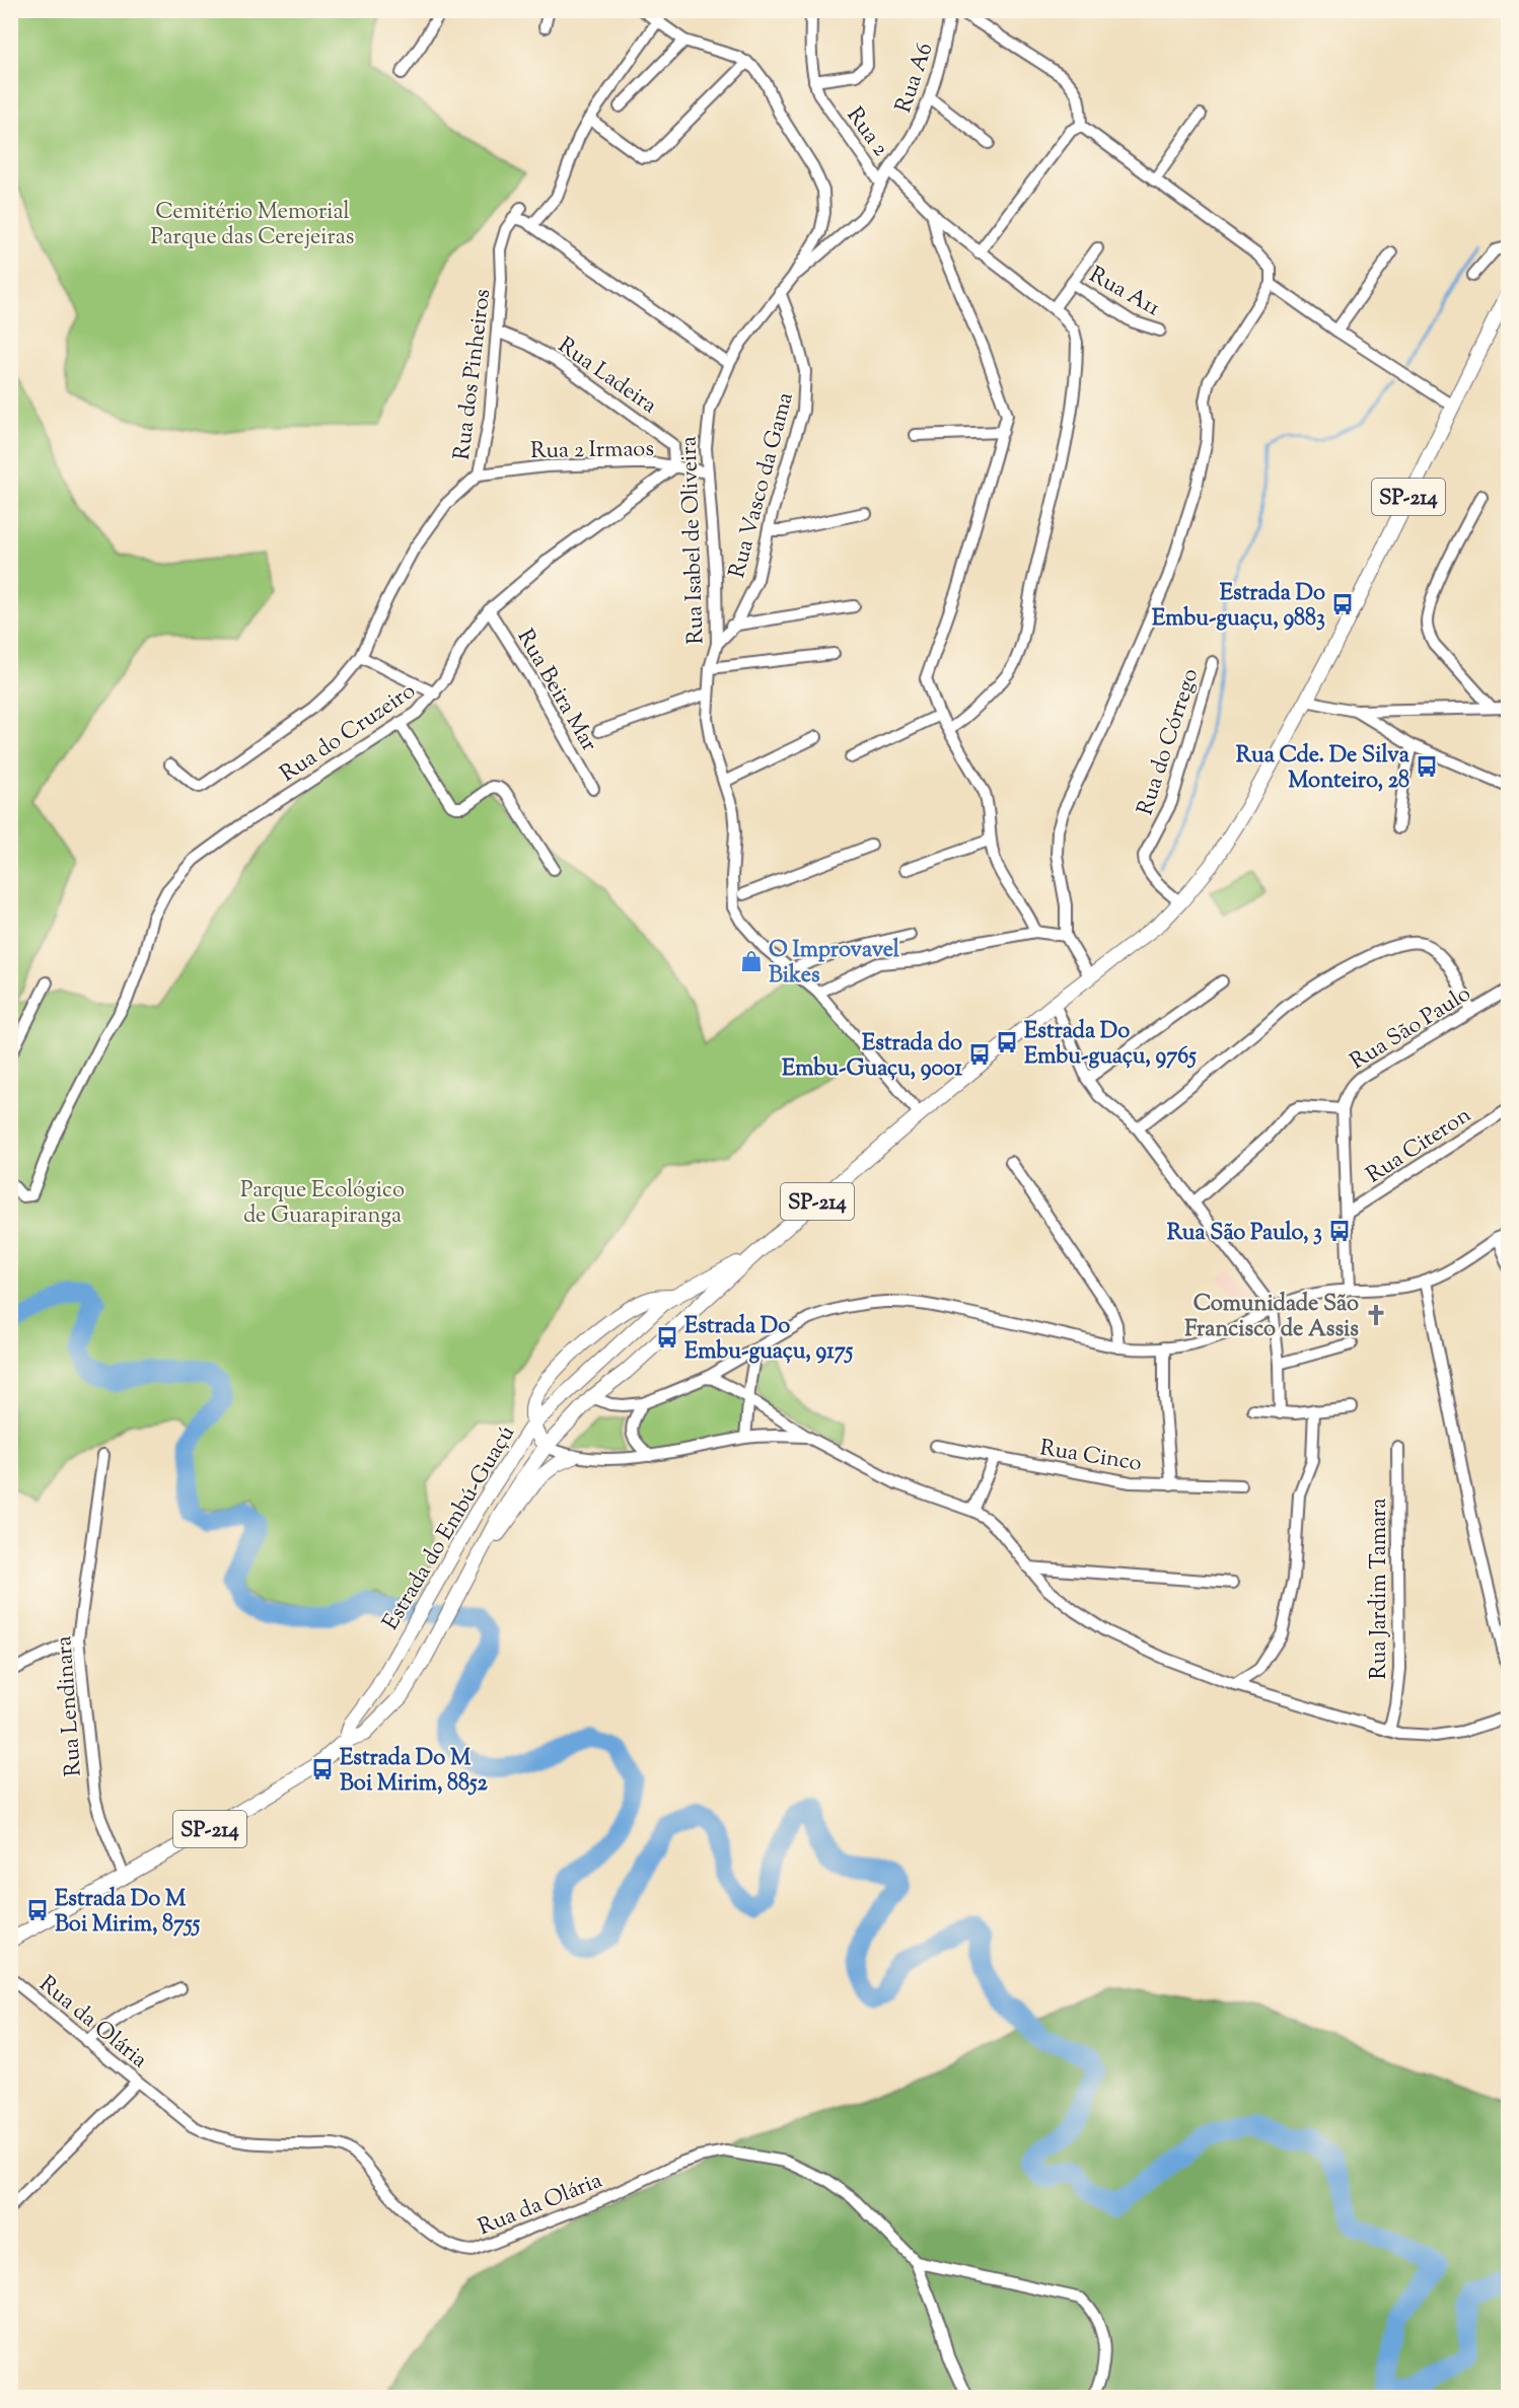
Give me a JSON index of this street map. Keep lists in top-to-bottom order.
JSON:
{
  "streets": {
    "main road": ["SP-214", "Estrada do Embú-Guaçú"],
    "street": [
      "Rua A6",
      "Rua 2",
      "Rua A11",
      "Rua dos Pinheiros",
      "Rua Ladeira",
      "Rua 2 Irmaos",
      "Rua Vasco da Gama",
      "Rua Isabel de Oliveira",
      "Rua Beira Mar",
      "Rua do Cruzeiro",
      "Rua do Córrego",
      "Rua São Paulo",
      "Rua Citeron",
      "Rua Cinco",
      "Rua Jardim Tamara",
      "Rua Lendinara",
      "Rua da Olária"
    ]
  },
  "crossings": [
    ["Rua A6", "Rua 2"],
    ["Rua 2", "Rua Isabel de Oliveira"],
    ["Rua dos Pinheiros", "Rua Ladeira"],
    ["Rua dos Pinheiros", "Rua 2 Irmaos"],
    ["Rua Ladeira", "Rua 2 Irmaos"],
    ["Rua Ladeira", "Rua do Cruzeiro"],
    ["Rua 2 Irmaos", "Rua Isabel de Oliveira"],
    ["Rua 2 Irmaos", "Rua do Cruzeiro"],
    ["Rua Vasco da Gama", "Rua Isabel de Oliveira"],
    ["Rua Isabel de Oliveira", "Estrada do Embú-Guaçú"],
    ["Rua Beira Mar", "Rua do Cruzeiro"],
    ["Rua do Córrego", "Estrada do Embú-Guaçú"],
    ["Rua São Paulo", "Rua Citeron"],
    ["Estrada do Embú-Guaçú", "Rua Lendinara"]
  ],
  "parks": ["Cemitério Memorial Parque das Cerejeiras", "Parque Ecológico de Guarapiranga"],
  "places": {
    "bus stop": [
      "Estrada Do Embu-guaçu, 9883",
      "Rua Cde. De Silva Monteiro, 28",
      "Estrada Do Embu-guaçu, 9765",
      "Estrada do Embu-Guaçu, 9001",
      "Rua São Paulo, 3",
      "Estrada Do Embu-guaçu, 9175",
      "Estrada Do M Boi Mirim, 8852",
      "Estrada Do M Boi Mirim, 8755"
    ],
    "shop": ["O Improvavel Bikes"],
    "church": ["Comunidade São Francisco de Assis"]
  }
}
